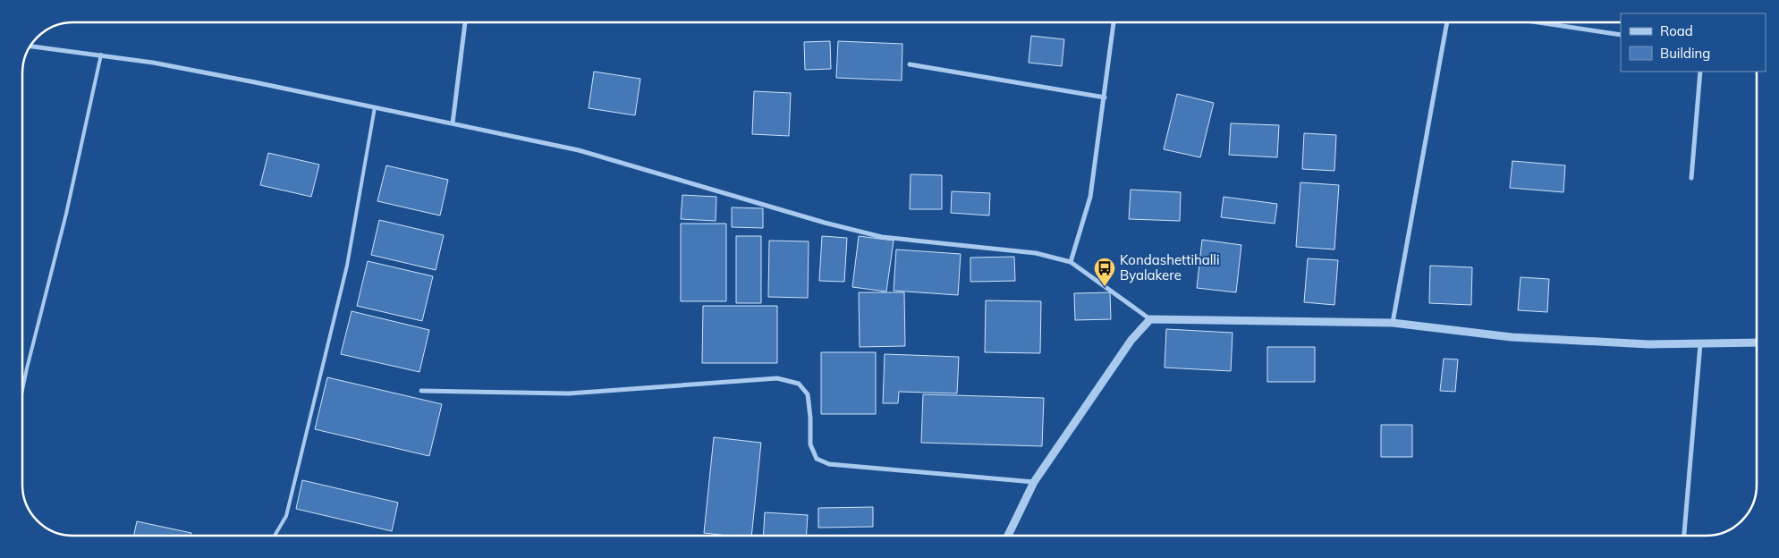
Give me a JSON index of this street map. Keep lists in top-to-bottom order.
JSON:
{
  "places": {
    "bus stop": ["Kondashettihalli Byalakere"]
  },
  "legend": ["Road", "Building"]
}
